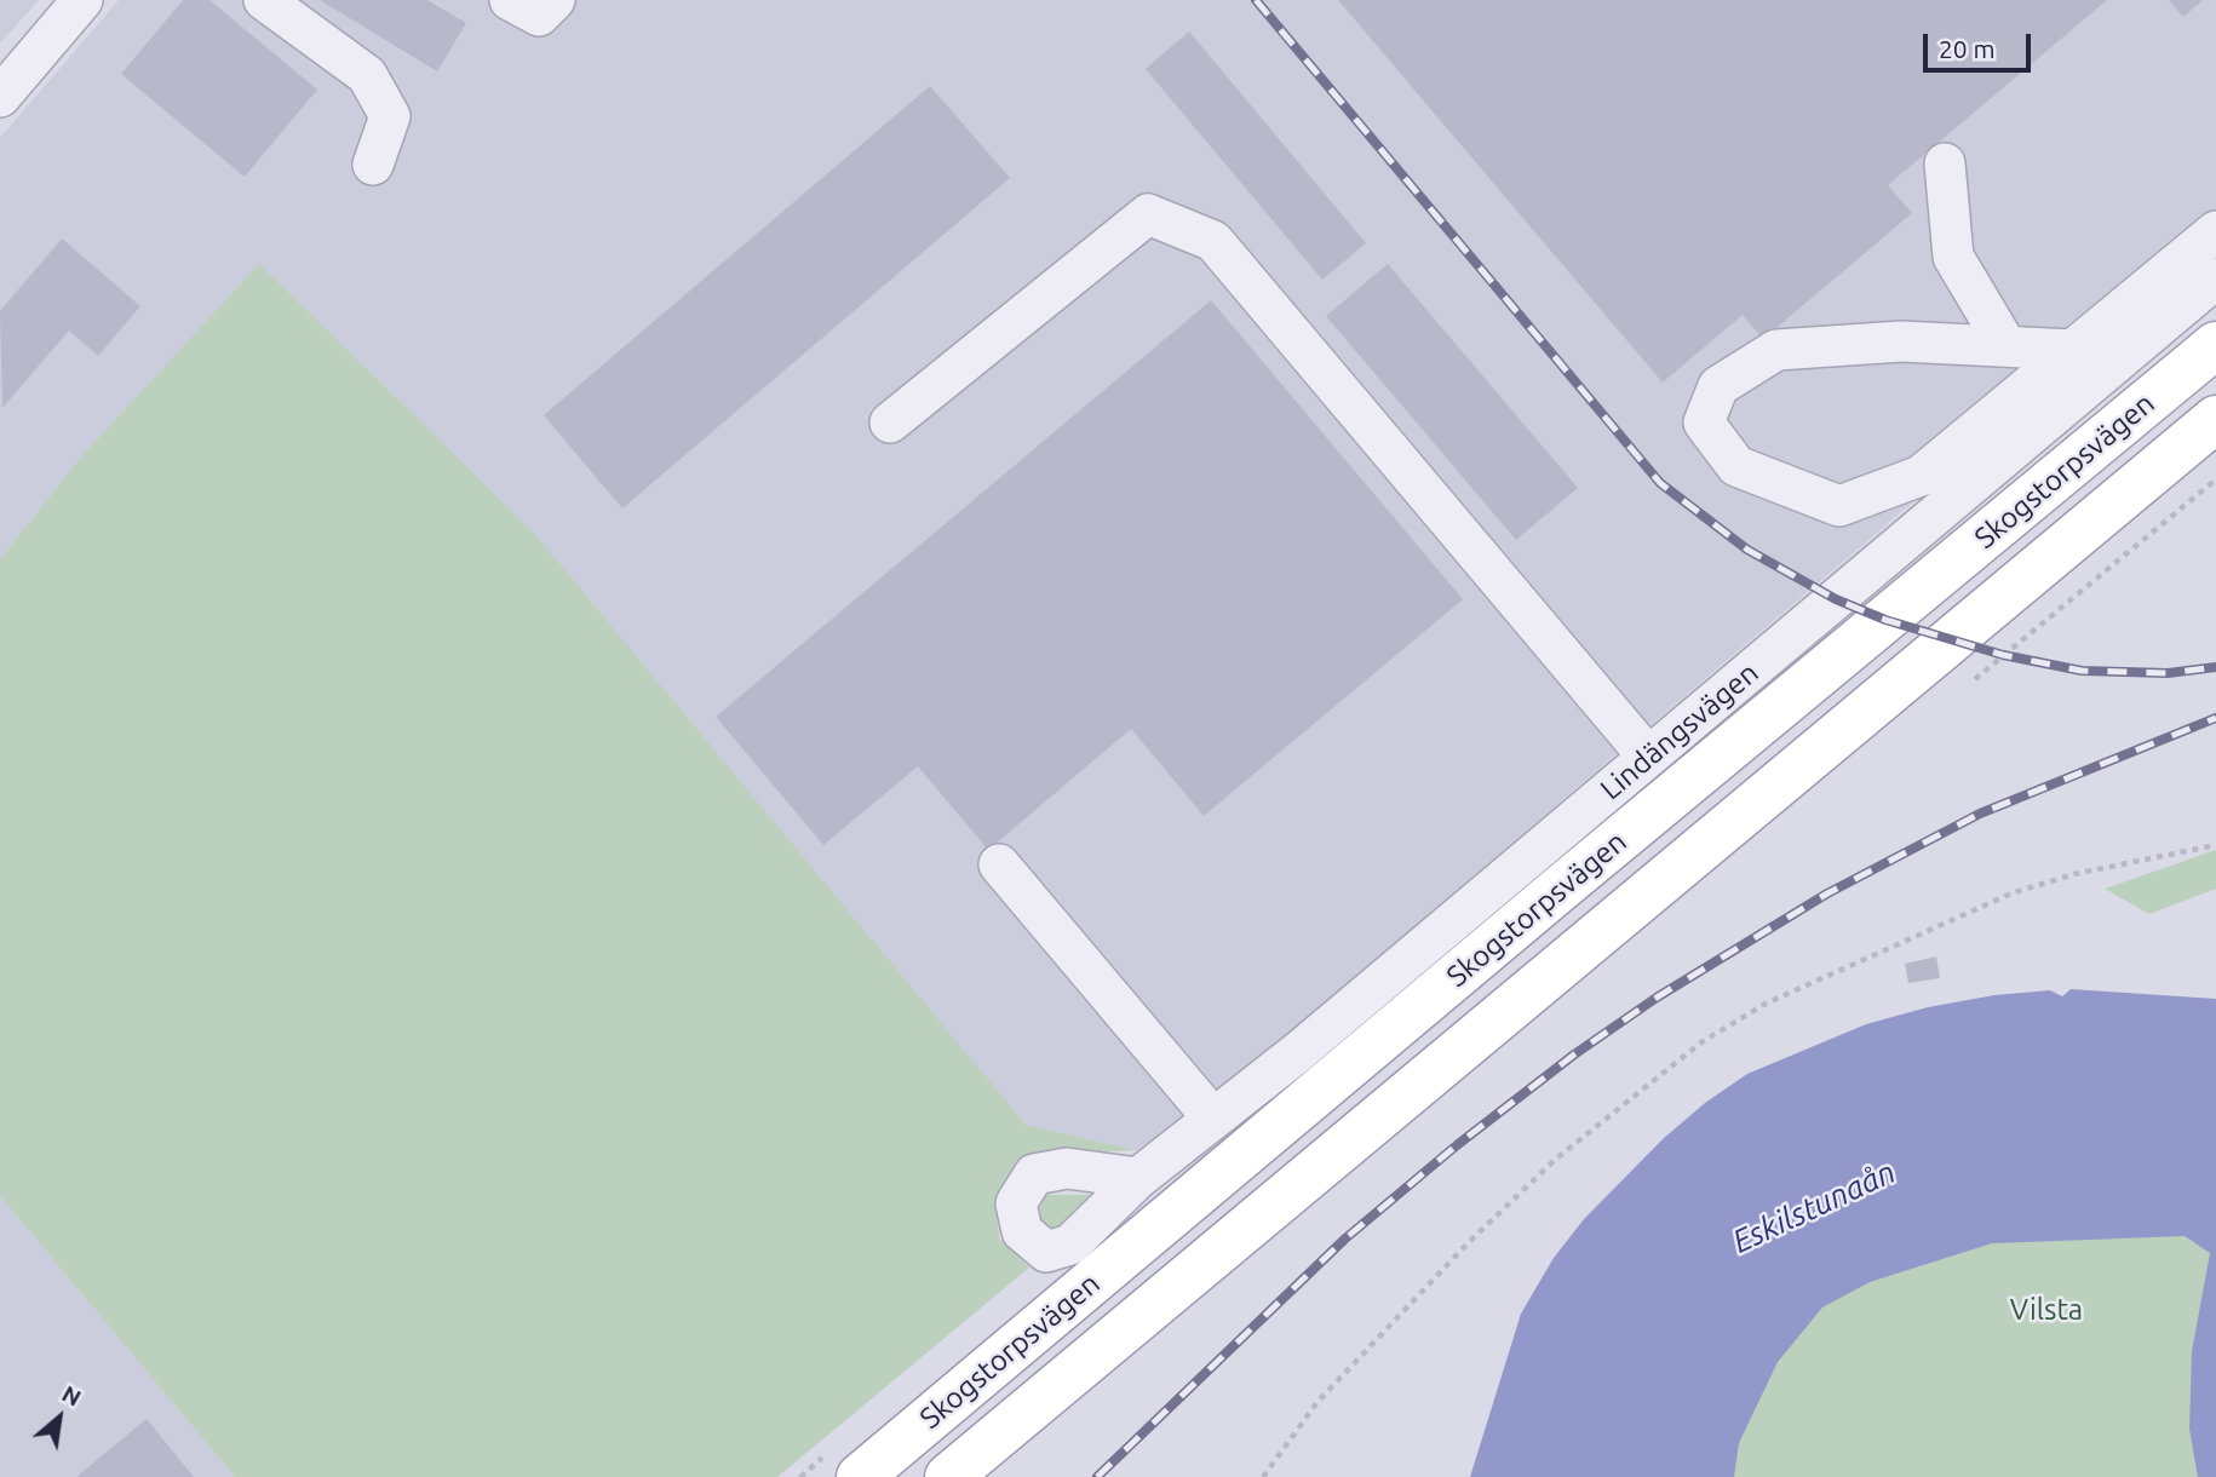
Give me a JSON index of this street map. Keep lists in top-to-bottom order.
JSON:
{
  "streets": {
    "main road": ["Skogstorpsvägen"],
    "street": ["Lindängsvägen"]
  },
  "water": ["Eskilstunaån"],
  "parks": ["Vilsta"],
  "scale_bar": "20 m",
  "north": "top right"
}
